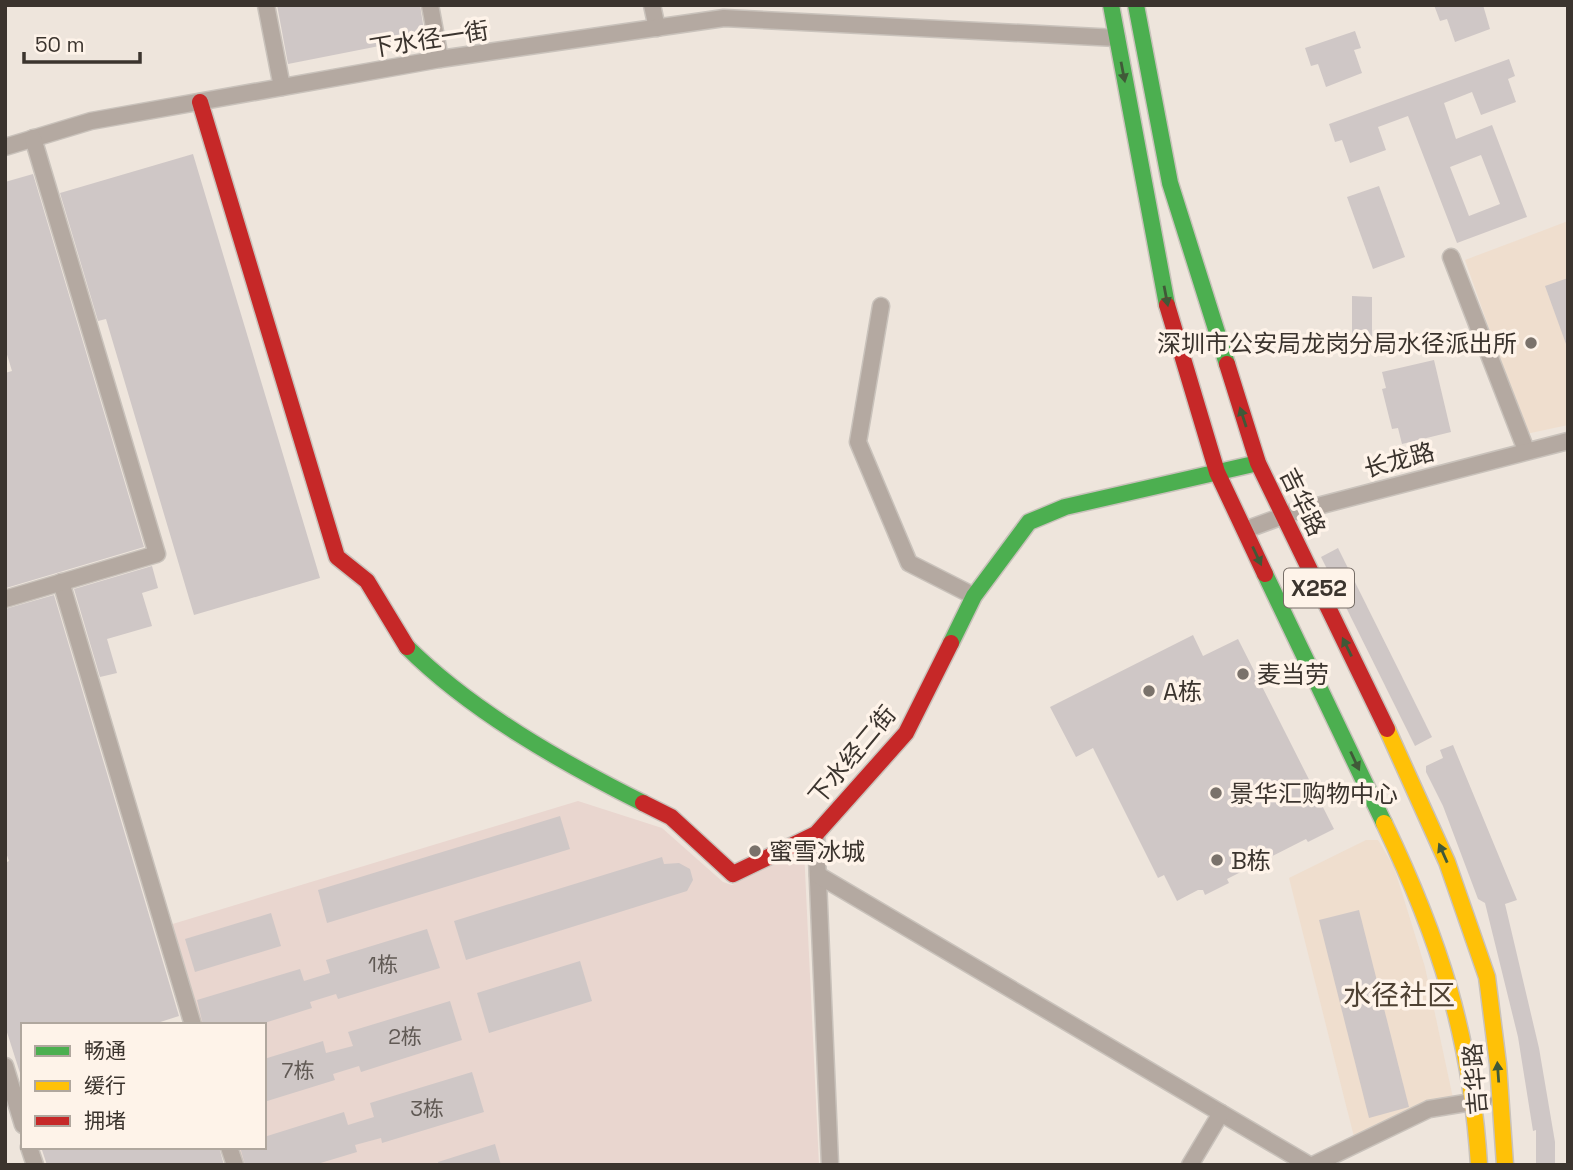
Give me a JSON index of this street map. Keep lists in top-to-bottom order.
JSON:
{
  "streets": {
    "main road": ["吉华路", "X252", "下水经二街"],
    "street": ["下水径一街", "长龙路"]
  },
  "crossings": [
    ["下水径一街", "吉华路"],
    ["下水径一街", "下水经二街"],
    ["长龙路", "吉华路"],
    ["吉华路", "下水经二街"]
  ],
  "districts": ["水径社区"],
  "places": [
    "深圳市公安局龙岗分局水径派出所",
    "麦当劳",
    "A栋",
    "景华汇购物中心",
    "蜜雪冰城",
    "B栋"
  ],
  "house_numbers": [
    "1栋",
    "2栋",
    "7栋",
    "3栋"
  ],
  "legend": ["畅通", "缓行", "拥堵"],
  "scale_bar": "50 m"
}
